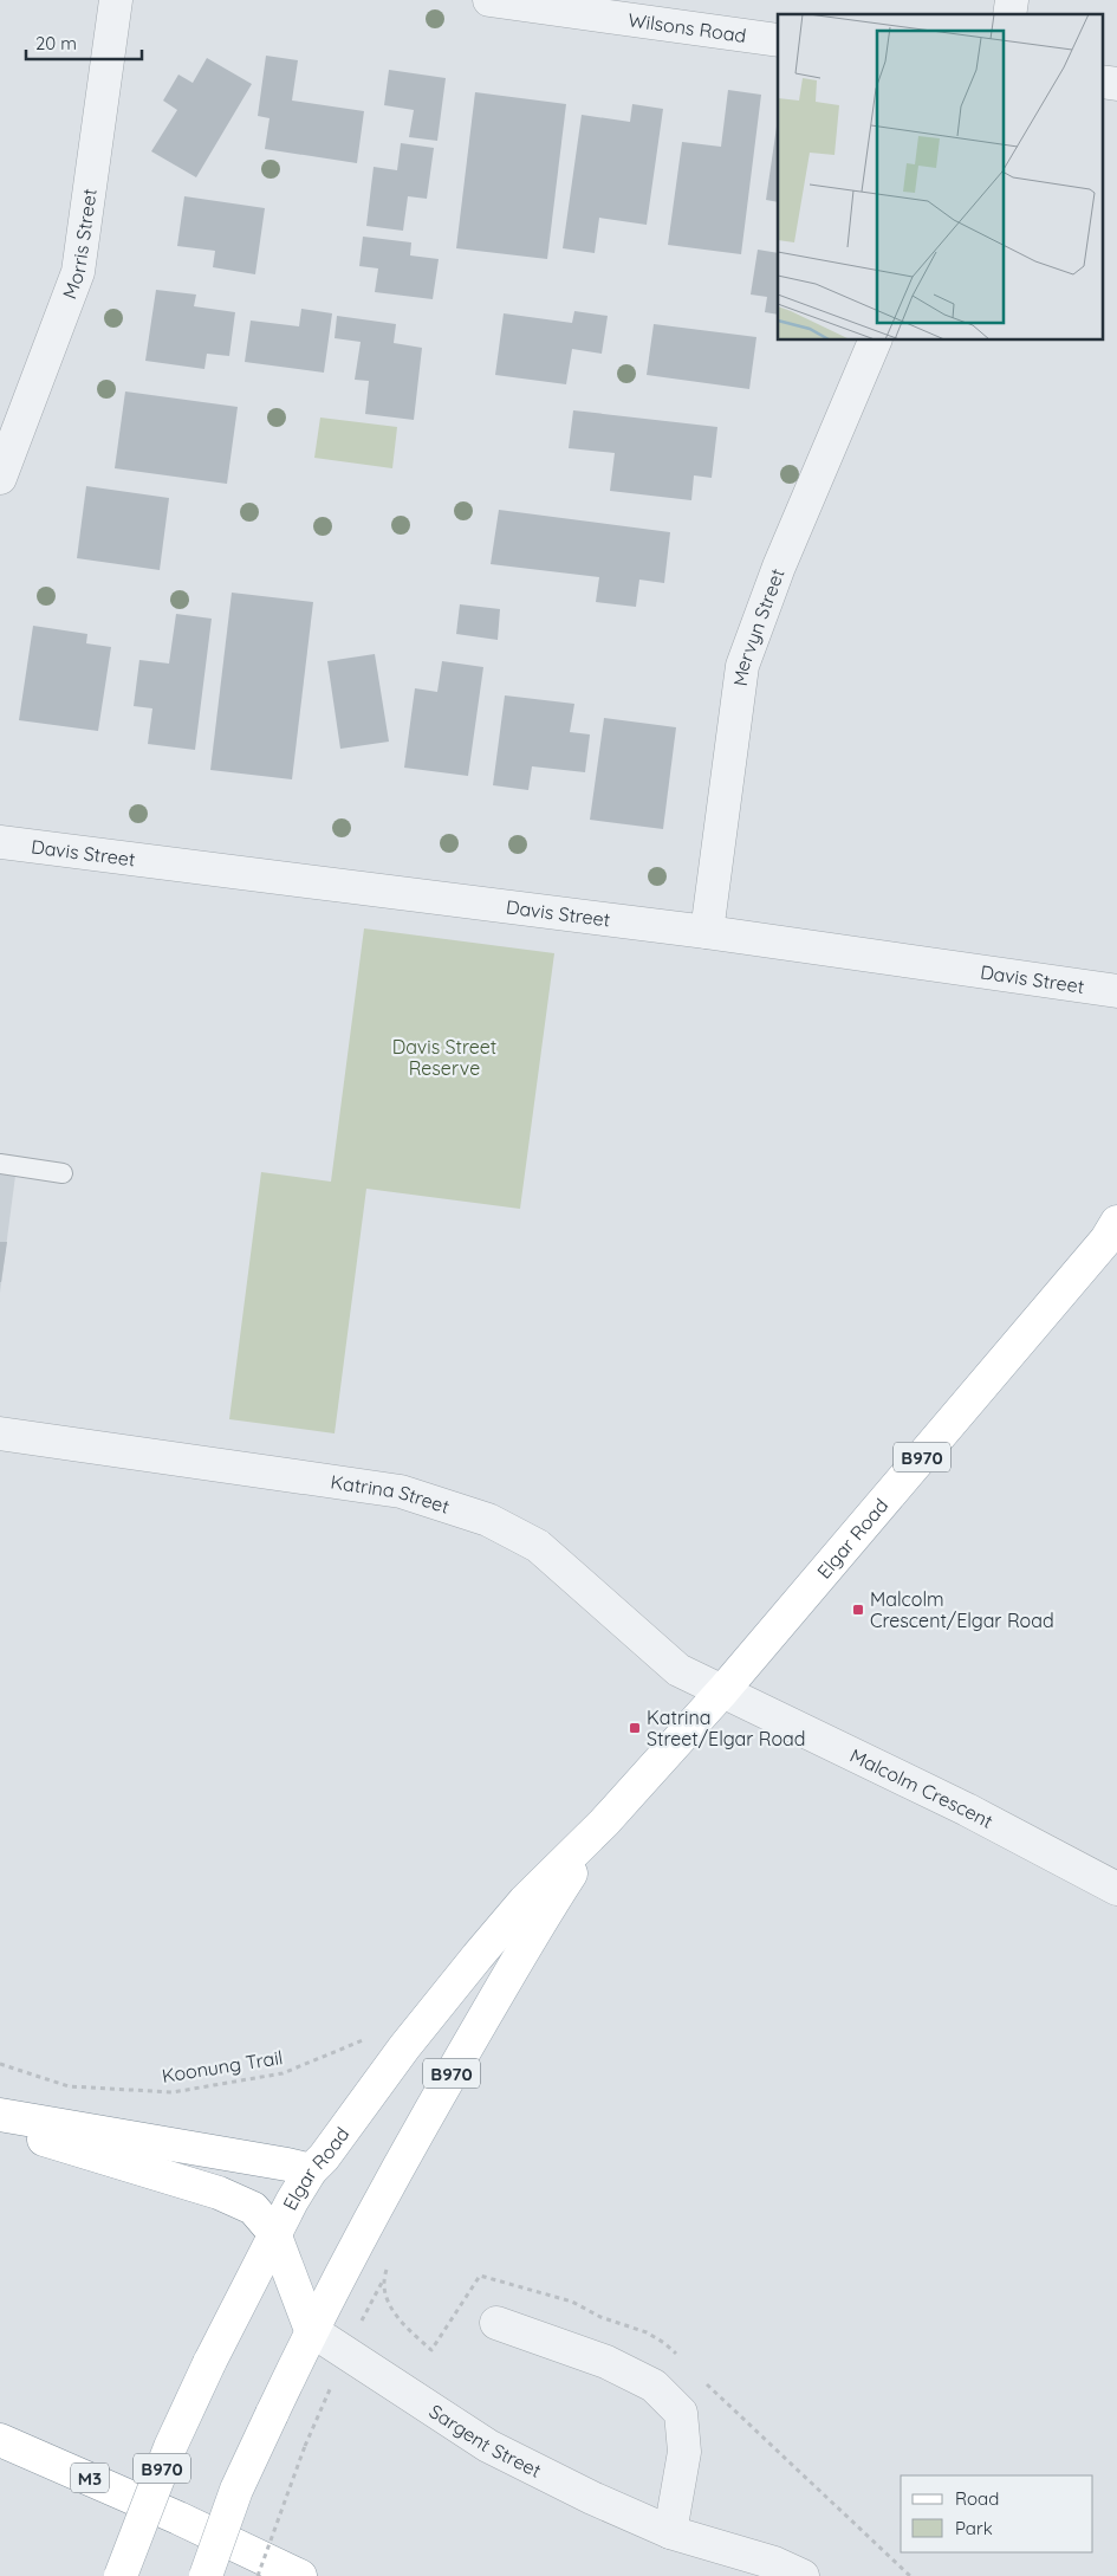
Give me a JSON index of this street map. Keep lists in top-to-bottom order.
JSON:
{
  "streets": {
    "main road": ["B970", "Elgar Road", "M3"],
    "street": [
      "Wilsons Road",
      "Morris Street",
      "Mervyn Street",
      "Davis Street",
      "Katrina Street",
      "Malcolm Crescent",
      "Sargent Street"
    ],
    "path": ["Koonung Trail"]
  },
  "crossings": [
    ["Mervyn Street", "Davis Street"],
    ["Katrina Street", "Elgar Road"],
    ["Katrina Street", "Malcolm Crescent"],
    ["Elgar Road", "Malcolm Crescent"],
    ["Elgar Road", "Sargent Street"]
  ],
  "parks": ["Davis Street Reserve"],
  "places": {
    "transit": ["Malcolm Crescent/Elgar Road", "Katrina Street/Elgar Road"]
  },
  "legend": ["Road", "Park"],
  "scale_bar": "20 m"
}
